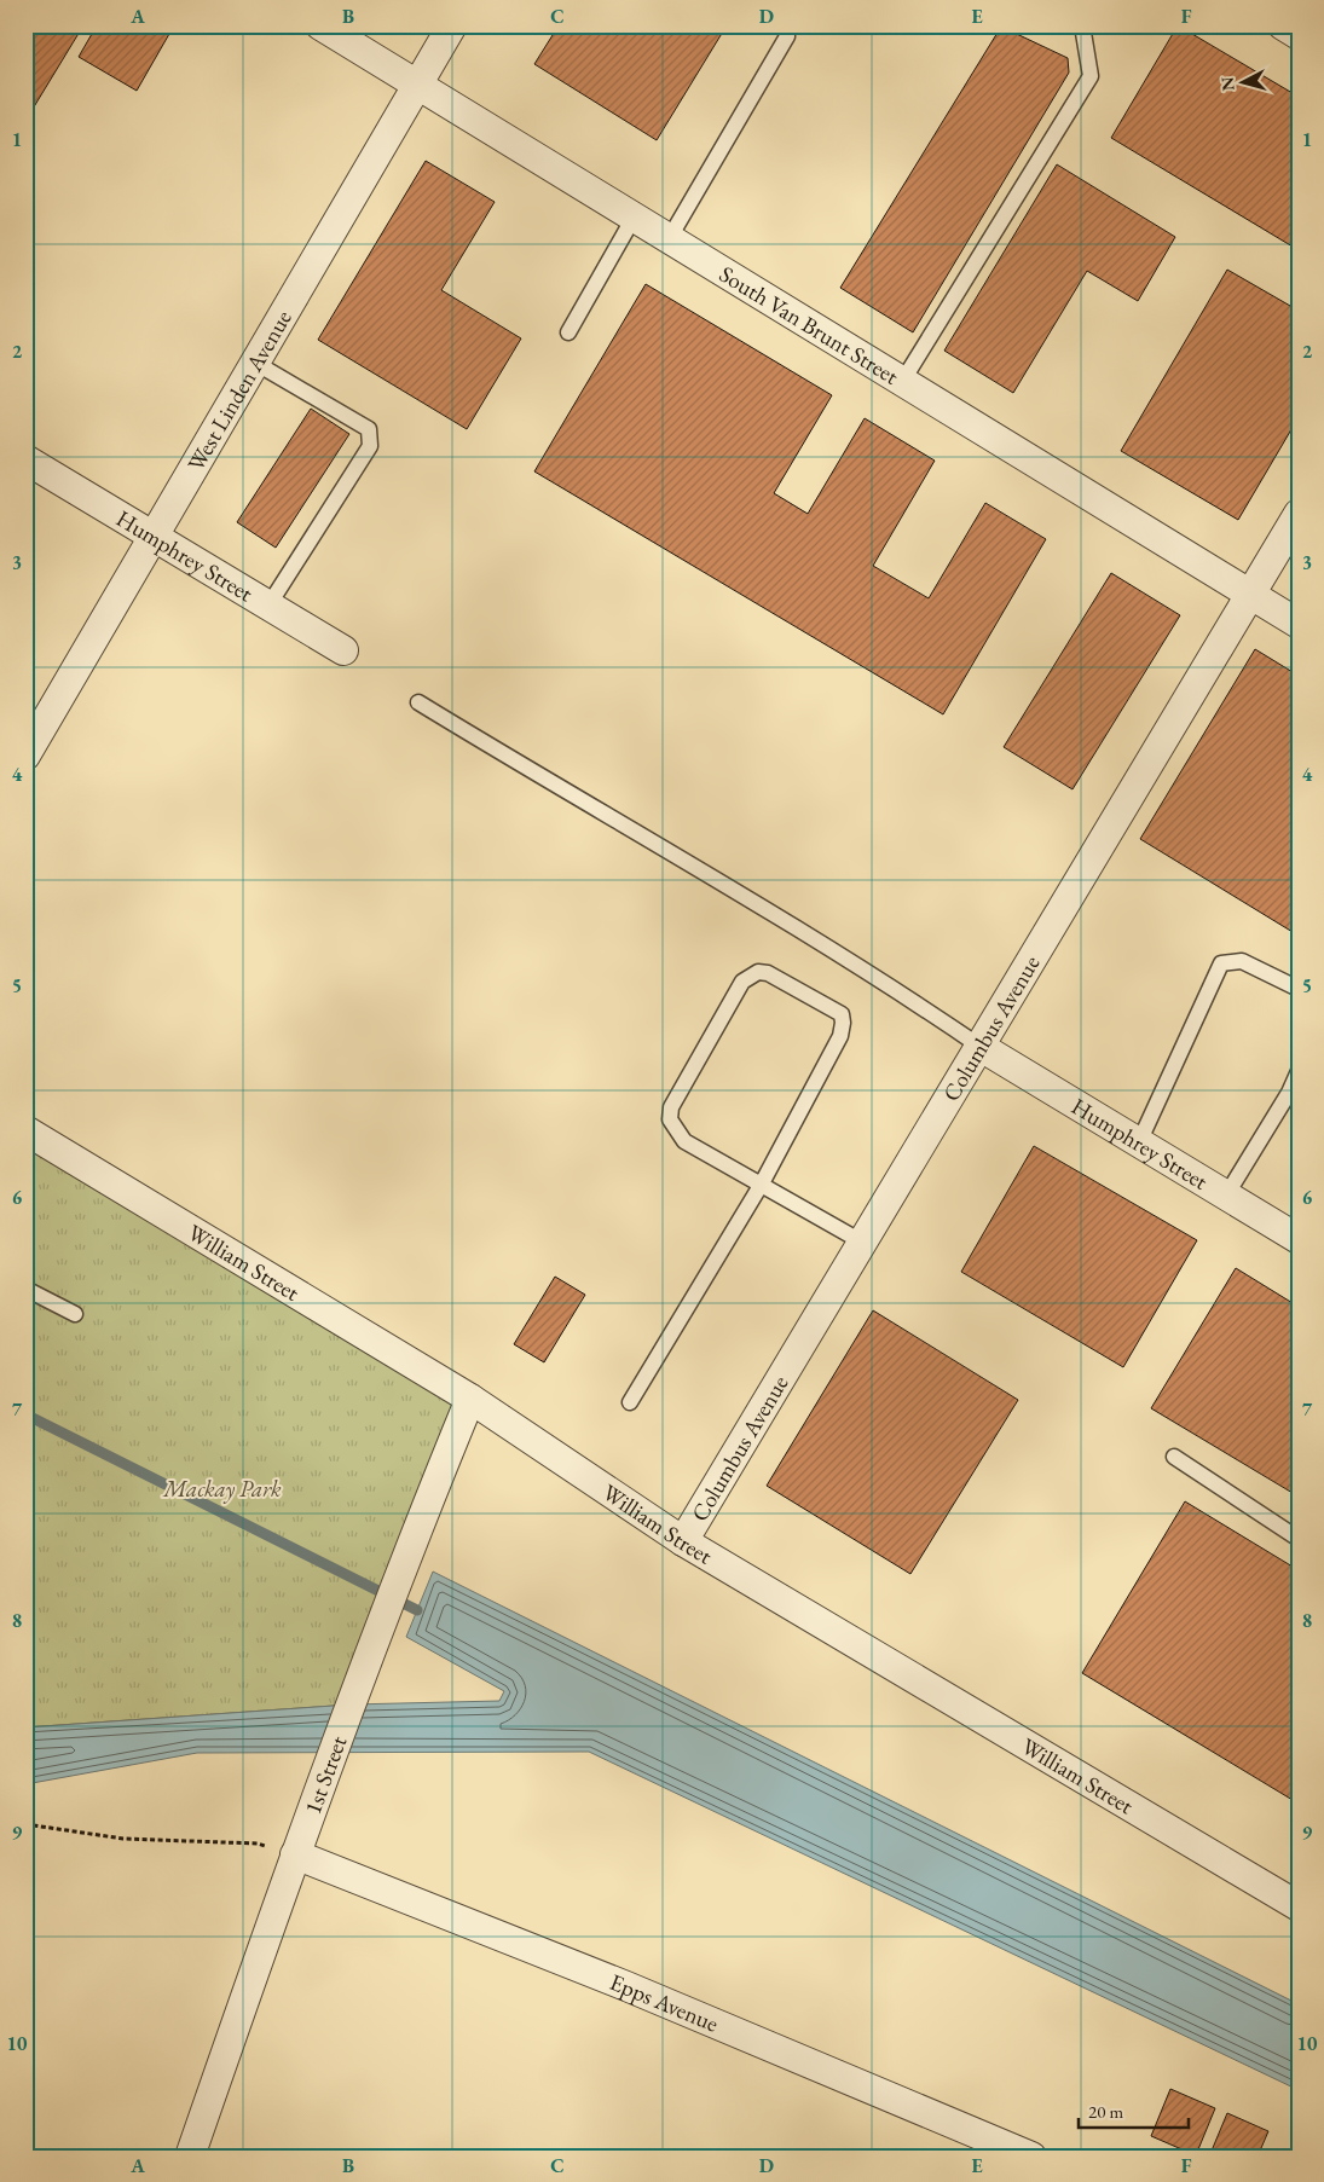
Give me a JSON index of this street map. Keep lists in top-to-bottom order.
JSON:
{
  "streets": {
    "street": [
      "South Van Brunt Street",
      "West Linden Avenue",
      "Humphrey Street",
      "Columbus Avenue",
      "William Street",
      "1st Street",
      "Epps Avenue"
    ]
  },
  "crossings": [
    ["South Van Brunt Street", "West Linden Avenue"],
    ["South Van Brunt Street", "Columbus Avenue"],
    ["West Linden Avenue", "Humphrey Street"],
    ["Humphrey Street", "Columbus Avenue"],
    ["Columbus Avenue", "William Street"],
    ["William Street", "1st Street"],
    ["1st Street", "Epps Avenue"]
  ],
  "parks": ["Mackay Park"],
  "scale_bar": "20 m",
  "north": "left",
  "grid": {
    "columns": [
      "A",
      "B",
      "C",
      "D",
      "E",
      "F"
    ],
    "rows": [
      "1",
      "2",
      "3",
      "4",
      "5",
      "6",
      "7",
      "8",
      "9",
      "10"
    ]
  }
}
